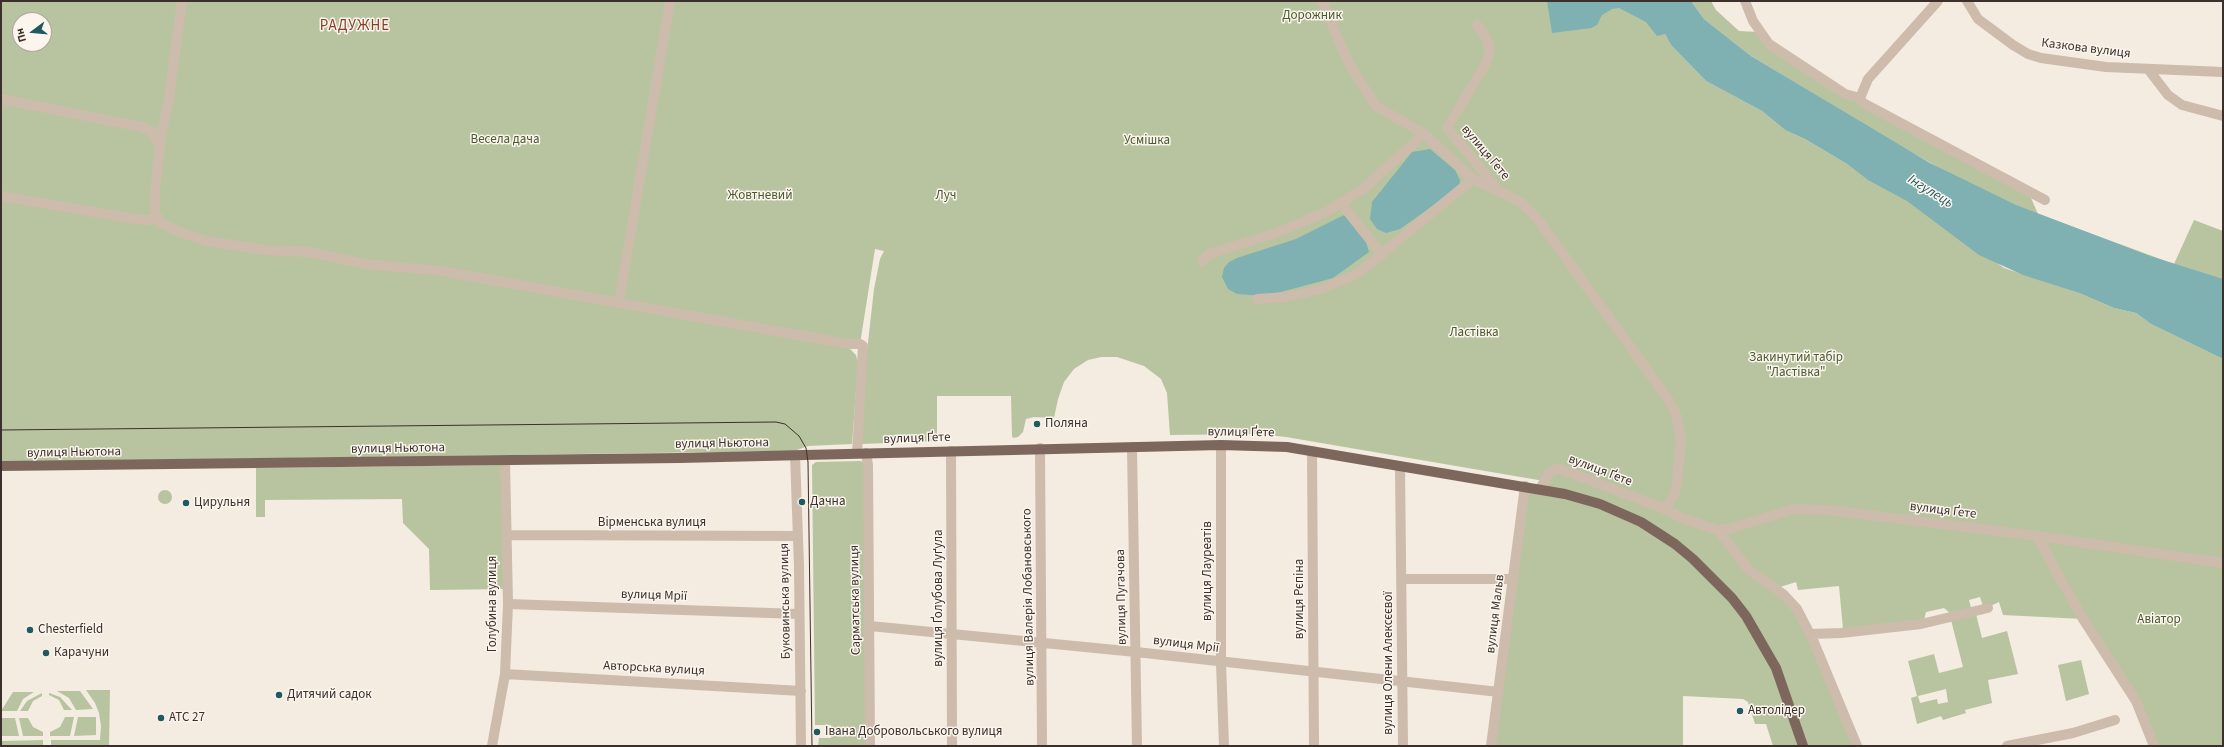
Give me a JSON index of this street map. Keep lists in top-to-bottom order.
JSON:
{
  "streets": {
    "main road": ["вулиця Ґете", "вулиця Ньютона"],
    "street": [
      "Казкова вулиця",
      "Вірменська вулиця",
      "вулиця Лауреатів",
      "вулиця Мрії",
      "вулиця Валерія Лобановського",
      "вулиця Пугачова",
      "вулиця Ґолубова Луґула",
      "вулиця Рєпіна",
      "Сарматська вулиця",
      "Буковинська вулиця",
      "Голубина вулиця",
      "вулиця Мальв",
      "вулиця Олени Алексєєвої",
      "Авторська вулиця"
    ]
  },
  "crossings": [
    ["вулиця Ґете", "вулиця Ньютона"],
    ["вулиця Ґете", "вулиця Лауреатів"],
    ["вулиця Ґете", "вулиця Валерія Лобановського"],
    ["вулиця Ґете", "вулиця Пугачова"],
    ["вулиця Ґете", "вулиця Ґолубова Луґула"],
    ["вулиця Ґете", "вулиця Рєпіна"],
    ["вулиця Ґете", "Сарматська вулиця"],
    ["вулиця Ґете", "Буковинська вулиця"],
    ["вулиця Ґете", "вулиця Мальв"],
    ["вулиця Ґете", "вулиця Олени Алексєєвої"],
    ["вулиця Ньютона", "Буковинська вулиця"],
    ["вулиця Ньютона", "Голубина вулиця"],
    ["Вірменська вулиця", "Буковинська вулиця"],
    ["Вірменська вулиця", "Голубина вулиця"],
    ["вулиця Лауреатів", "вулиця Мрії"],
    ["вулиця Мрії", "вулиця Валерія Лобановського"],
    ["вулиця Мрії", "вулиця Пугачова"],
    ["вулиця Мрії", "вулиця Ґолубова Луґула"],
    ["вулиця Мрії", "вулиця Рєпіна"],
    ["вулиця Мрії", "Сарматська вулиця"],
    ["вулиця Мрії", "Буковинська вулиця"],
    ["вулиця Мрії", "Голубина вулиця"],
    ["вулиця Мрії", "вулиця Мальв"],
    ["вулиця Мрії", "вулиця Олени Алексєєвої"],
    ["Буковинська вулиця", "Авторська вулиця"],
    ["Голубина вулиця", "Авторська вулиця"],
    ["вулиця Мальв", "вулиця Олени Алексєєвої"]
  ],
  "districts": ["РАДУЖНЕ"],
  "water": ["Інгулець"],
  "parks": [
    "Дорожник",
    "Весела дача",
    "Усмішка",
    "Жовтневий",
    "Луч",
    "Ластівка",
    "Закинутий табір \"Ластівка\"",
    "Авіатор"
  ],
  "places": [
    "Поляна",
    "Дачна",
    "Цирульня",
    "Chesterfield",
    "Карачуни",
    "Дитячий садок",
    "Автолідер",
    "АТС 27",
    "Івана Добровольського вулиця"
  ],
  "north": "left"
}
